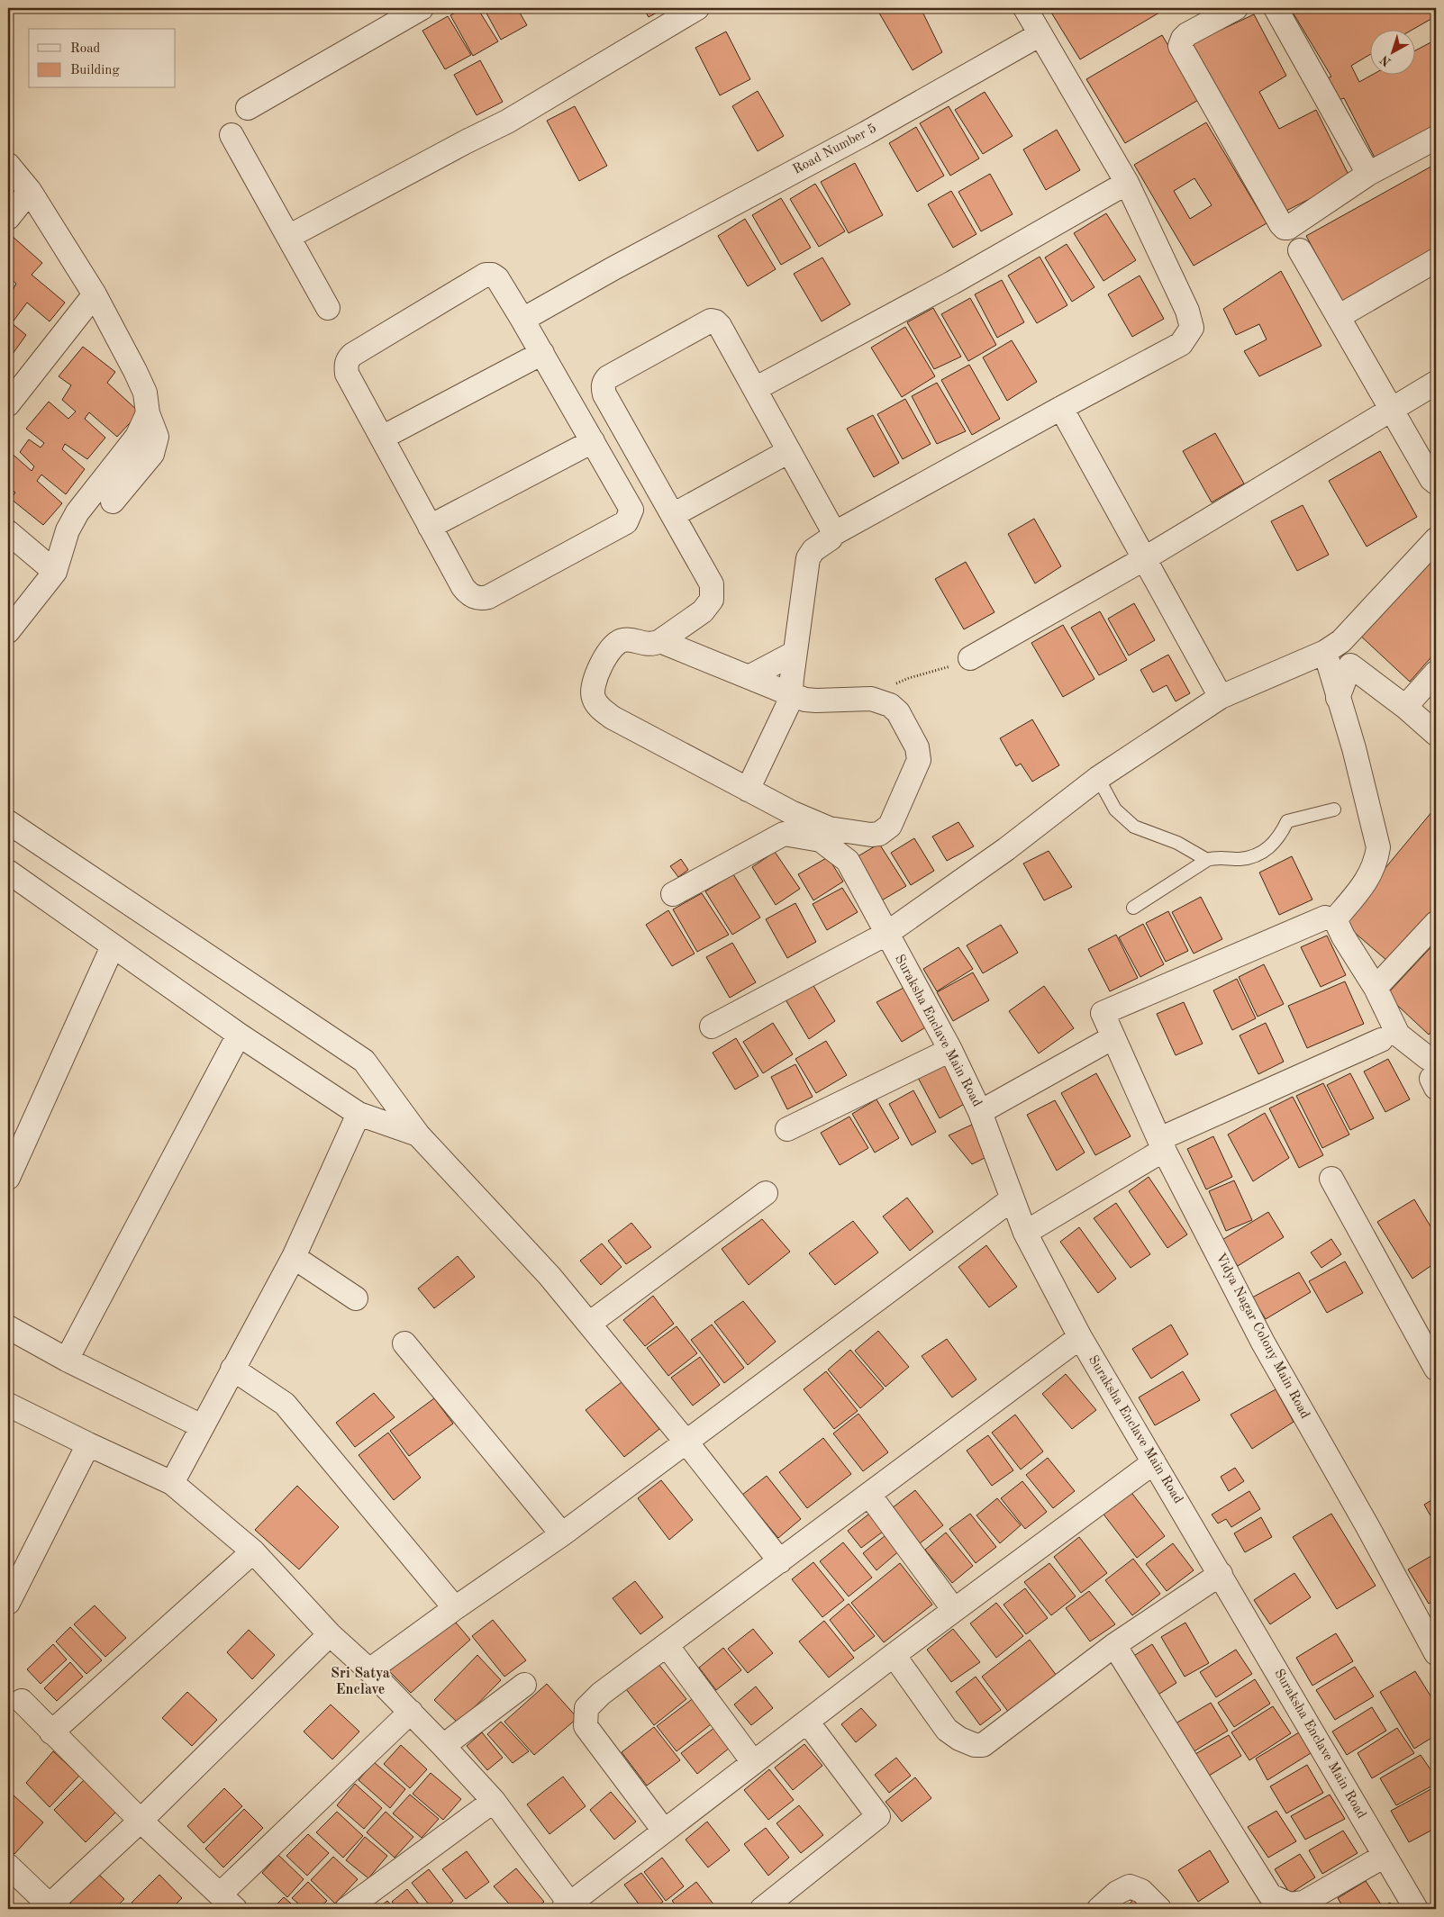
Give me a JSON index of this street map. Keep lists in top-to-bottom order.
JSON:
{
  "streets": {
    "street": ["Road Number 5", "Suraksha Enclave Main Road", "Vidya Nagar Colony Main Road"]
  },
  "districts": ["Sri Satya Enclave"],
  "legend": ["Road", "Building"],
  "north": "bottom left"
}
